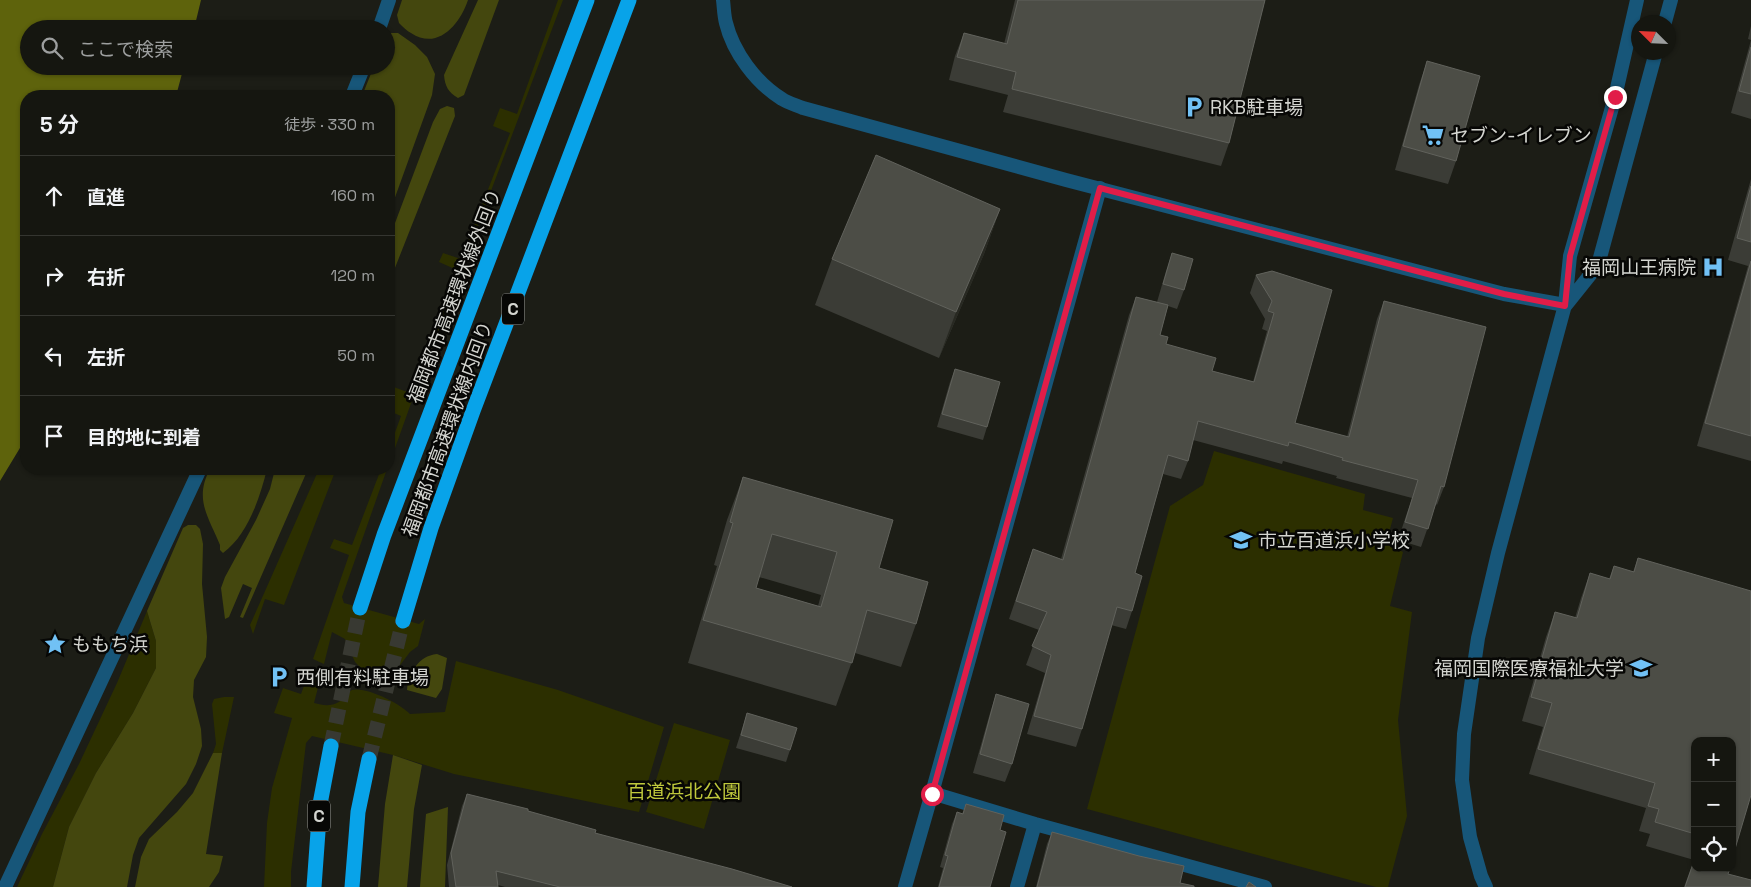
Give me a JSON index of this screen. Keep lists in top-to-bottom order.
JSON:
{
  "streets": {
    "highway": ["福岡都市高速環状線外回り", "C", "福岡都市高速環状線内回り"]
  },
  "parks": ["百道浜北公園"],
  "places": {
    "parking": ["RKB駐車場", "西側有料駐車場"],
    "supermarket": ["セブン-イレブン"],
    "hospital": ["福岡山王病院"],
    "school or university": ["市立百道浜小学校", "福岡国際医療福祉大学"],
    "place": ["ももち浜"]
  },
  "north": "top left",
  "page": {
    "search": "ここで検索",
    "heading": ["5 分", "徒歩 · 330 m"],
    "list": [
      ["直進", "160 m"],
      ["右折", "120 m"],
      ["左折", "50 m"],
      "目的地に到着"
    ],
    "map_buttons": ["+", "−"]
  }
}
